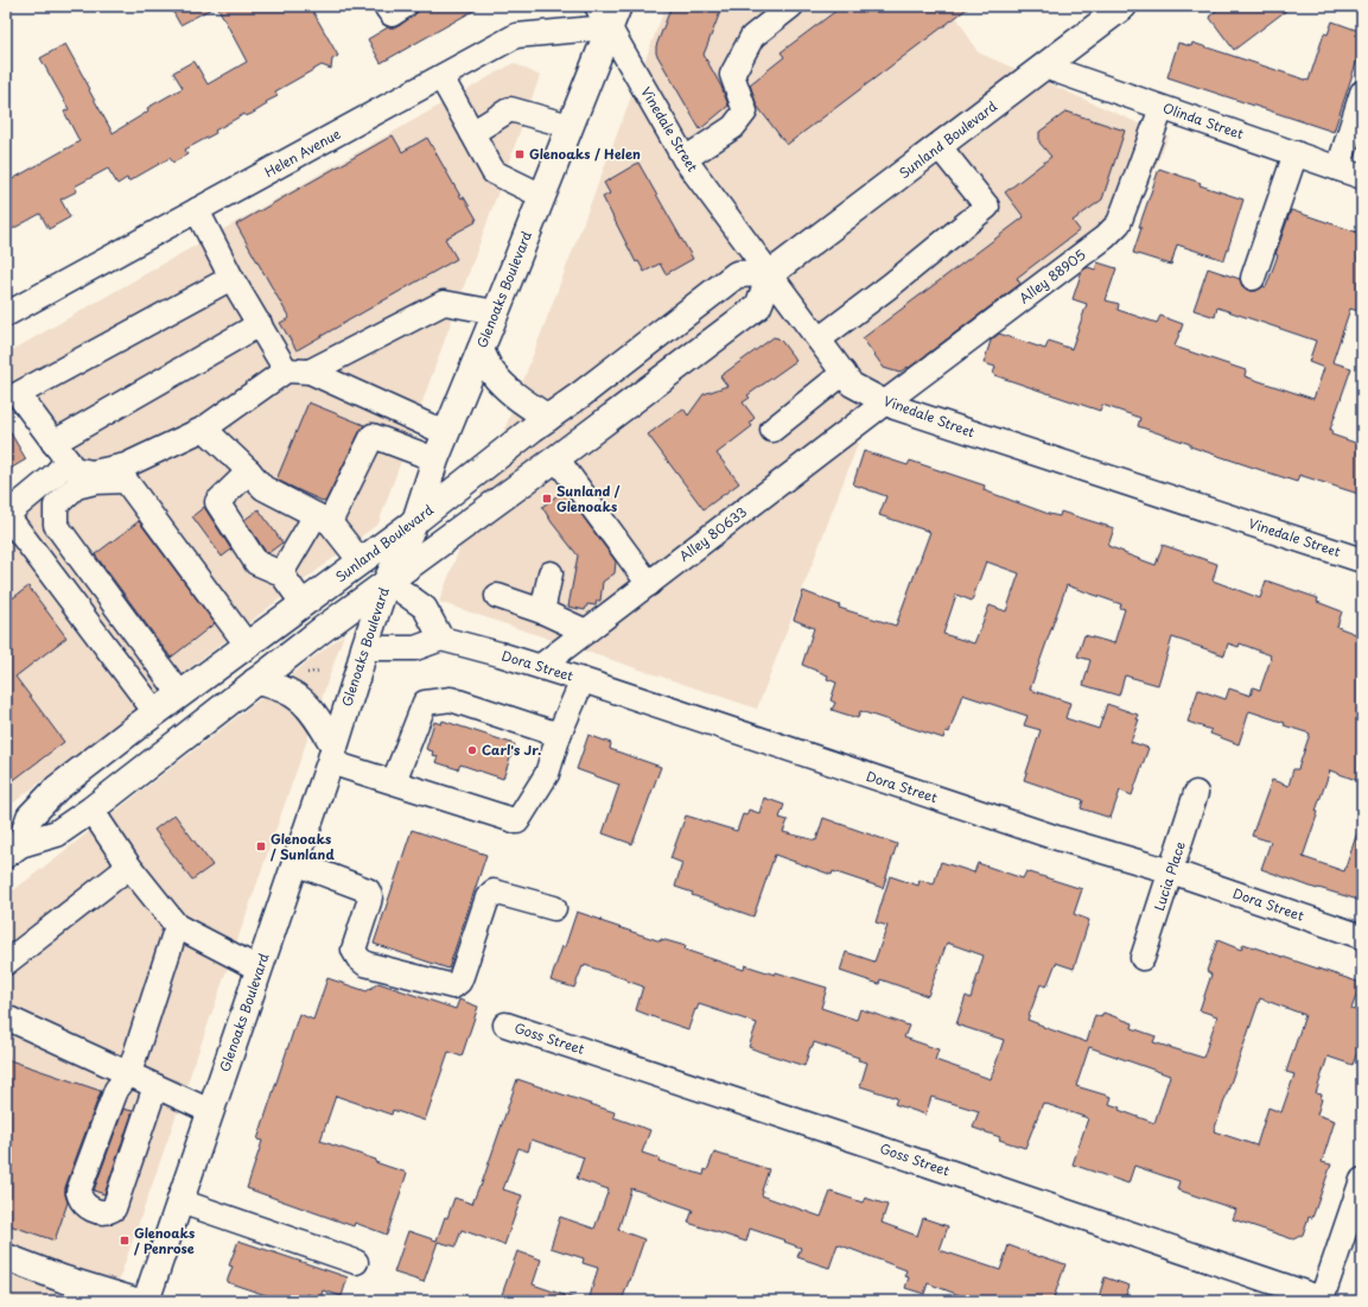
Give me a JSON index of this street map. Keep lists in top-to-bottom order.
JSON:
{
  "streets": {
    "main road": ["Sunland Boulevard", "Glenoaks Boulevard"],
    "street": [
      "Olinda Street",
      "Vinedale Street",
      "Helen Avenue",
      "Alley 88905",
      "Alley 80633",
      "Dora Street",
      "Lucia Place",
      "Goss Street"
    ]
  },
  "crossings": [
    ["Olinda Street", "Sunland Boulevard"],
    ["Olinda Street", "Alley 88905"],
    ["Vinedale Street", "Sunland Boulevard"],
    ["Vinedale Street", "Helen Avenue"],
    ["Vinedale Street", "Alley 88905"],
    ["Vinedale Street", "Glenoaks Boulevard"],
    ["Vinedale Street", "Alley 80633"],
    ["Sunland Boulevard", "Glenoaks Boulevard"],
    ["Helen Avenue", "Glenoaks Boulevard"],
    ["Alley 88905", "Alley 80633"],
    ["Alley 80633", "Dora Street"],
    ["Dora Street", "Lucia Place"]
  ],
  "places": {
    "transit": [
      "Glenoaks / Helen",
      "Sunland / Glenoaks",
      "Glenoaks / Sunland",
      "Glenoaks / Penrose"
    ],
    "other": ["Carl's Jr."]
  }
}
